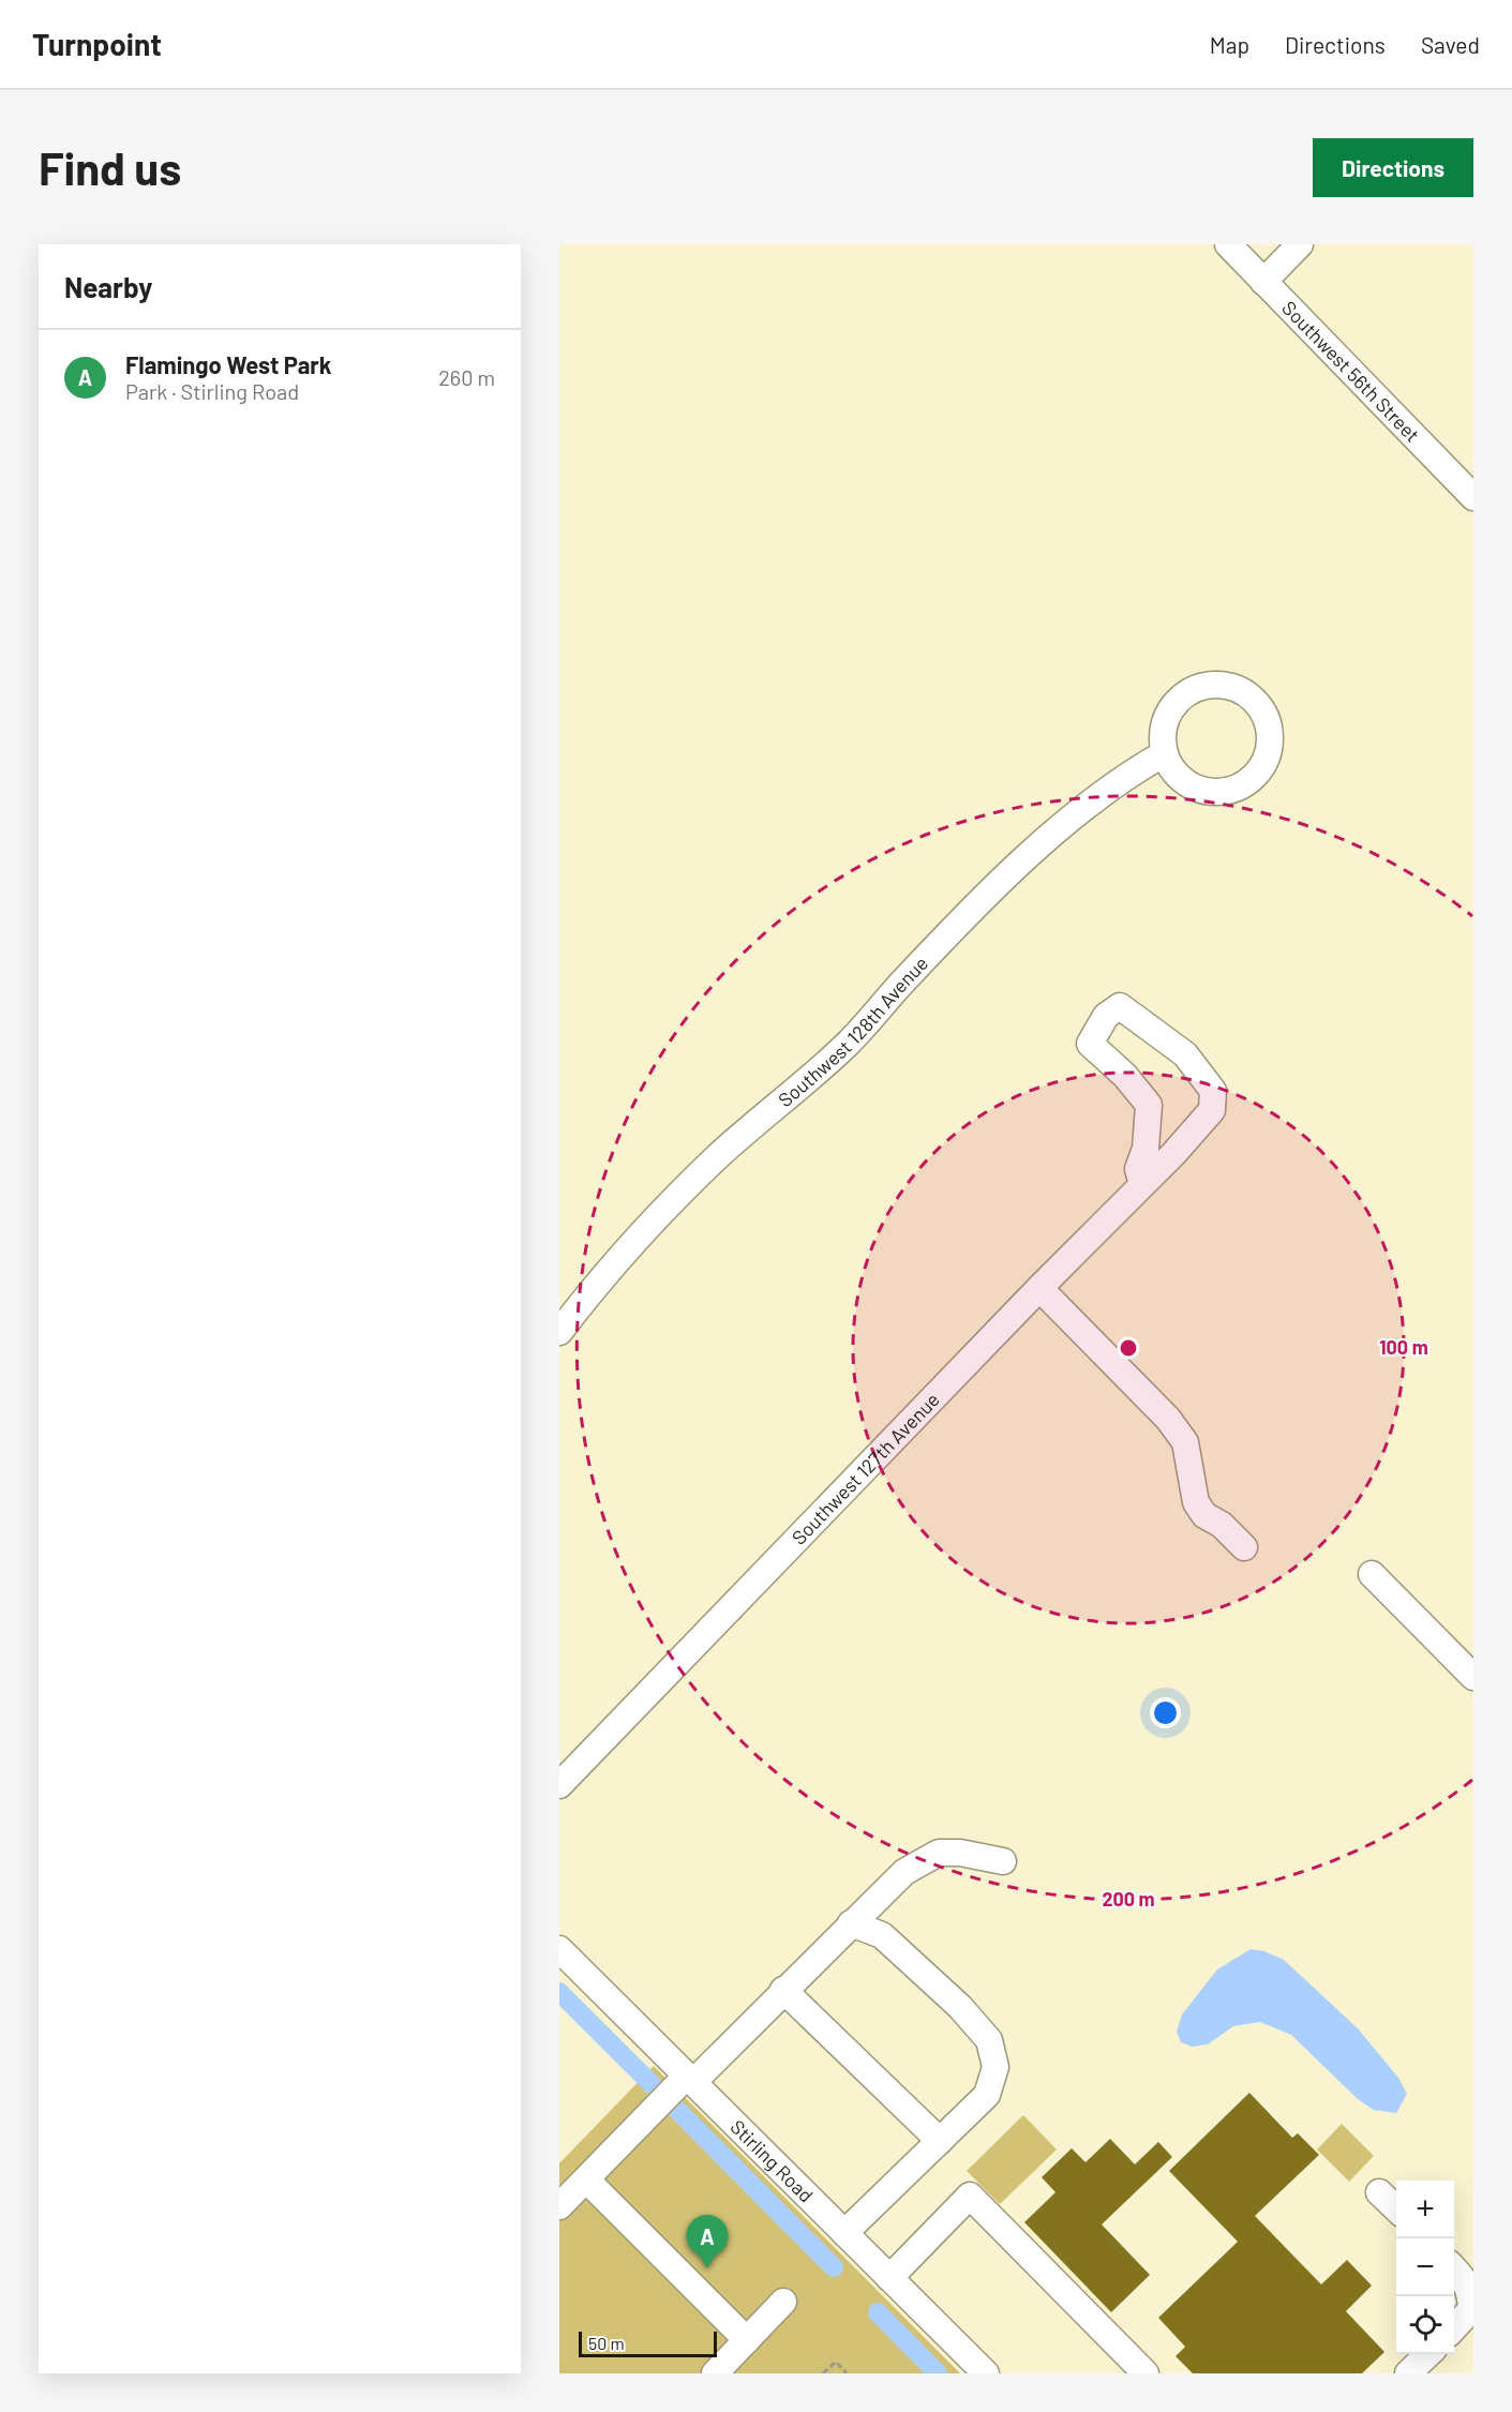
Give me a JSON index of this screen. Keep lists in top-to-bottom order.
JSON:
{
  "streets": {
    "street": [
      "Southwest 56th Street",
      "Southwest 128th Avenue",
      "Southwest 127th Avenue",
      "Stirling Road"
    ]
  },
  "scale_bar": "50 m",
  "page": {
    "header": "Turnpoint",
    "nav": ["Map", "Directions", "Saved"],
    "buttons": "Directions",
    "title": "Find us",
    "heading": "Nearby",
    "list": [
      {
        "mark": "A",
        "name": "Flamingo West Park",
        "note": "Park · Stirling Road",
        "value": "260 m"
      }
    ],
    "map_buttons": ["+", "−"],
    "pins": "A",
    "scale": "50 m"
  },
  "rings": ["100 m", "200 m"]
}
